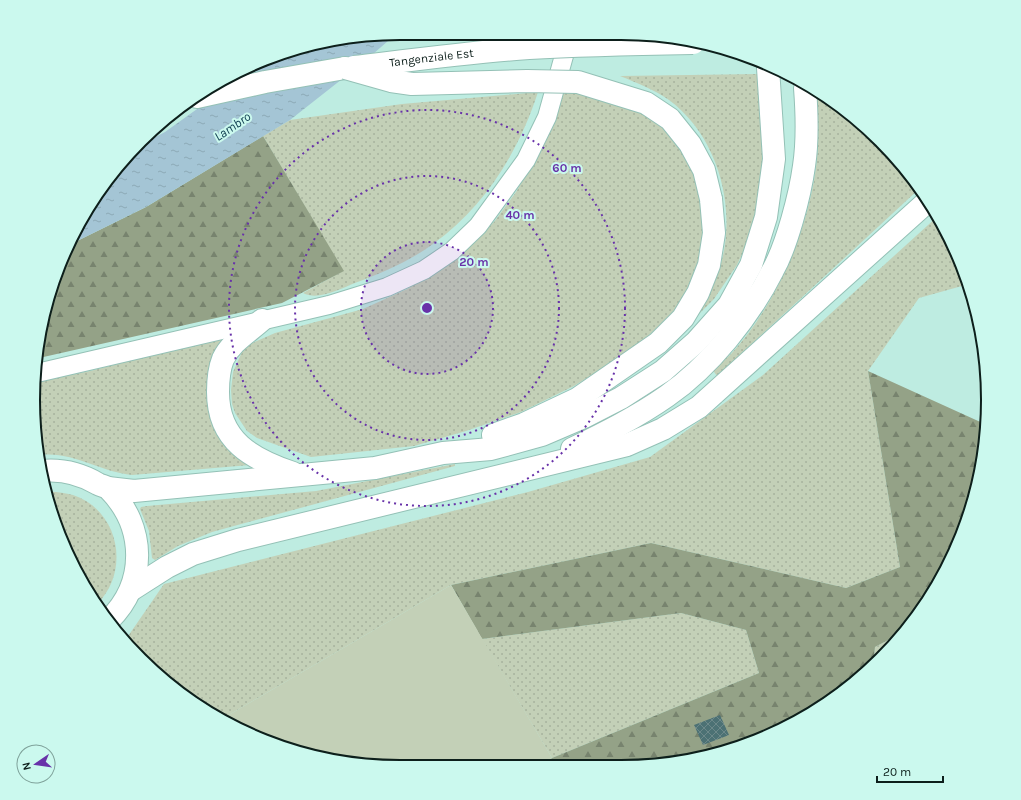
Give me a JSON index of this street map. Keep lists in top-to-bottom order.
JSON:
{
  "streets": {
    "main road": ["Tangenziale Est"]
  },
  "water": ["Lambro"],
  "scale_bar": "20 m",
  "north": "left",
  "rings": ["60 m", "40 m", "20 m"]
}
